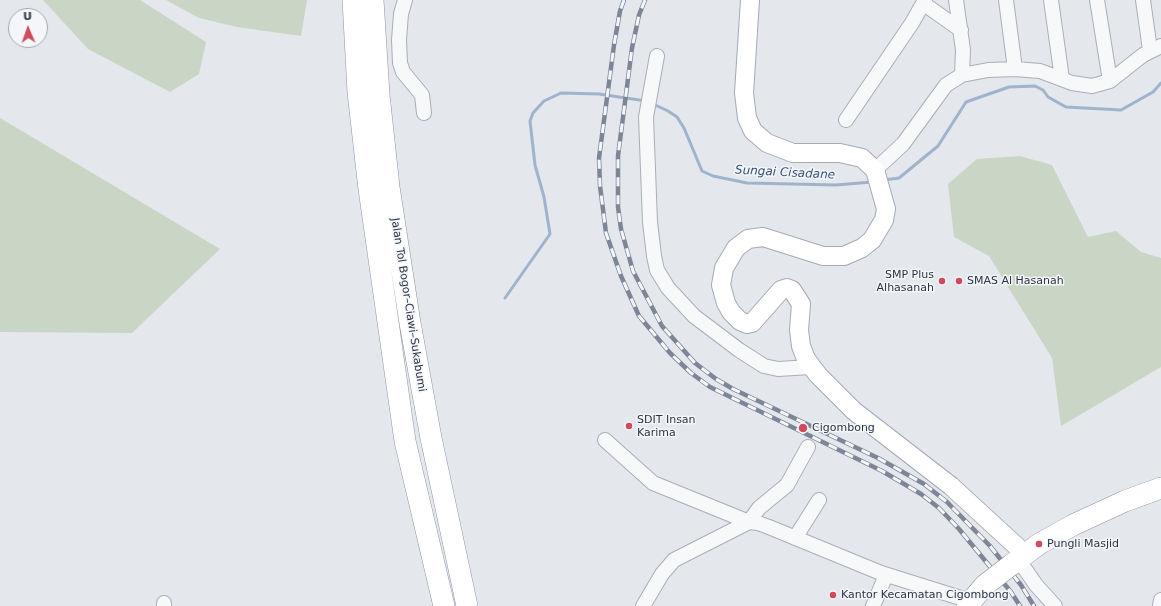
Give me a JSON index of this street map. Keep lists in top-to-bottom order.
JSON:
{
  "streets": {
    "highway": ["Jalan Tol Bogor–Ciawi–Sukabumi"]
  },
  "water": ["Sungai Cisadane"],
  "places": [
    "SMP Plus Alhasanah",
    "SMAS Al Hasanah",
    "SDIT Insan Karima",
    "Cigombong",
    "Pungli Masjid",
    "Kantor Kecamatan Cigombong"
  ],
  "north": "top"
}
